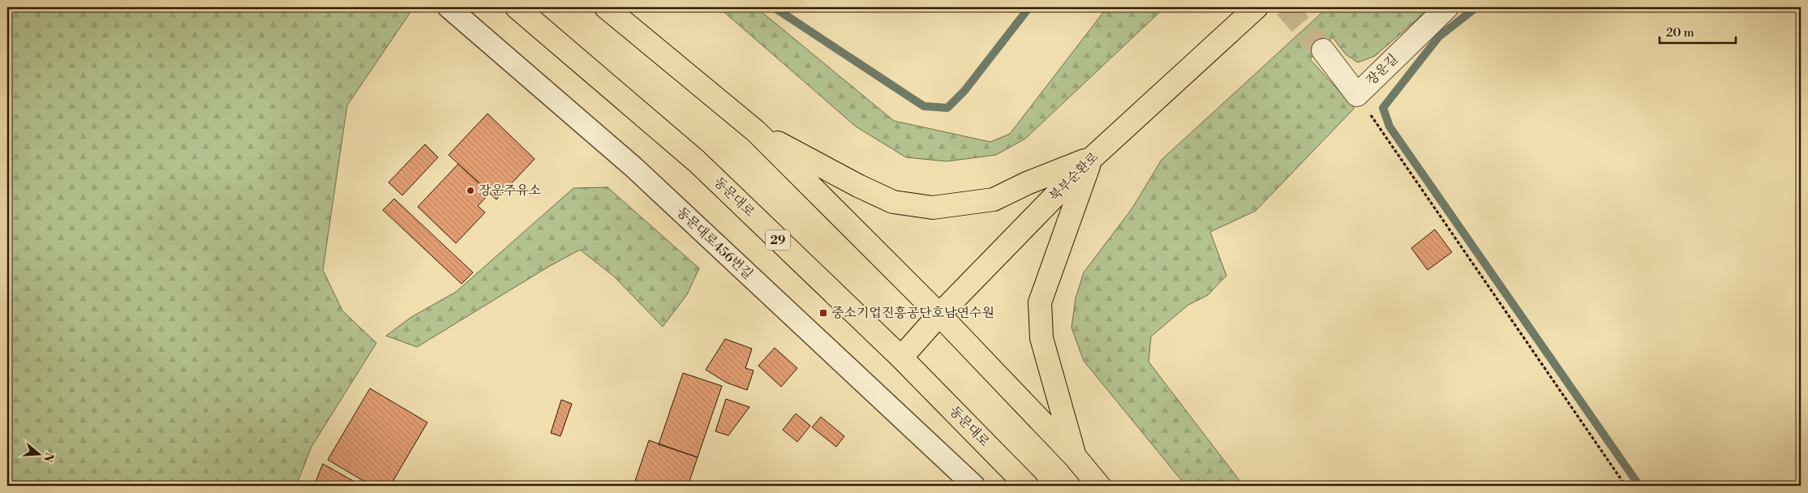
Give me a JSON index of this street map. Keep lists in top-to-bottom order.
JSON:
{
  "streets": {
    "main road": ["북부순환로", "동문대로", "29"],
    "street": ["장운길", "동문대로456번길"]
  },
  "crossings": [
    ["북부순환로", "동문대로"]
  ],
  "places": {
    "other": ["장운주유소"],
    "transit": ["중소기업진흥공단호남연수원"]
  },
  "scale_bar": "20 m",
  "north": "right"
}
